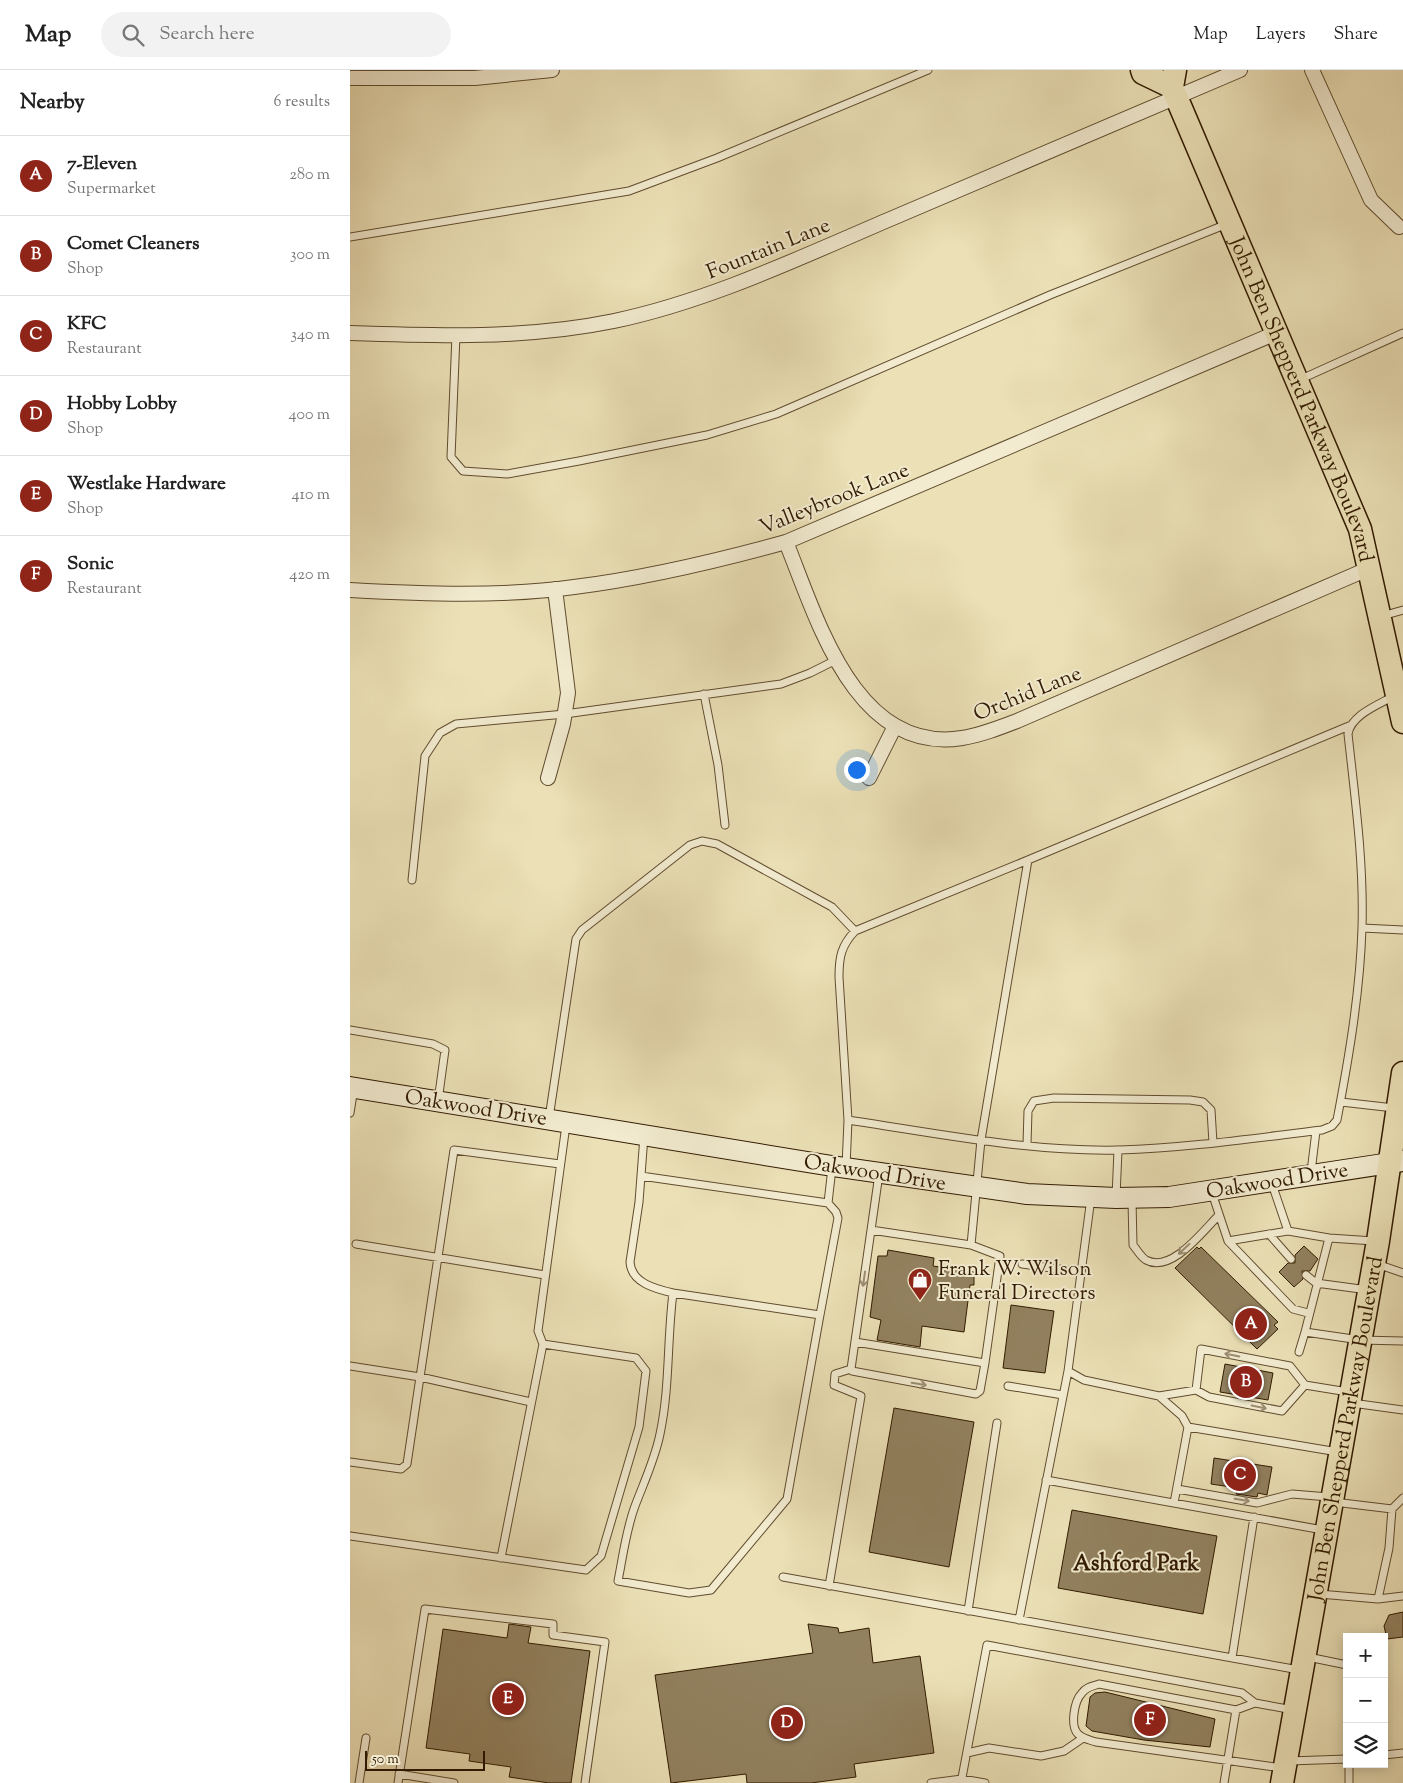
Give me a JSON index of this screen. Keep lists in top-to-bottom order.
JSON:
{
  "streets": {
    "main road": ["John Ben Shepperd Parkway Boulevard"],
    "street": [
      "Fountain Lane",
      "Valleybrook Lane",
      "Orchid Lane",
      "Oakwood Drive"
    ]
  },
  "crossings": [
    ["Fountain Lane", "John Ben Shepperd Parkway Boulevard"],
    ["John Ben Shepperd Parkway Boulevard", "Valleybrook Lane"],
    ["John Ben Shepperd Parkway Boulevard", "Orchid Lane"],
    ["John Ben Shepperd Parkway Boulevard", "Oakwood Drive"],
    ["Valleybrook Lane", "Orchid Lane"]
  ],
  "districts": ["Ashford Park"],
  "places": {
    "shop": ["Frank W. Wilson Funeral Directors"]
  },
  "scale_bar": "50 m",
  "page": {
    "header": "Map",
    "search": "Search here",
    "nav": ["Map", "Layers", "Share"],
    "heading": ["Nearby", "6 results"],
    "list": [
      {
        "mark": "A",
        "name": "7-Eleven",
        "note": "Supermarket",
        "value": "280 m"
      },
      {
        "mark": "B",
        "name": "Comet Cleaners",
        "note": "Shop",
        "value": "300 m"
      },
      {
        "mark": "C",
        "name": "KFC",
        "note": "Restaurant",
        "value": "340 m"
      },
      {
        "mark": "D",
        "name": "Hobby Lobby",
        "note": "Shop",
        "value": "400 m"
      },
      {
        "mark": "E",
        "name": "Westlake Hardware",
        "note": "Shop",
        "value": "410 m"
      },
      {
        "mark": "F",
        "name": "Sonic",
        "note": "Restaurant",
        "value": "420 m"
      }
    ],
    "pins": [
      "A",
      "B",
      "C",
      "E",
      "F",
      "D"
    ],
    "map_buttons": ["+", "−"],
    "scale": "50 m"
  }
}
